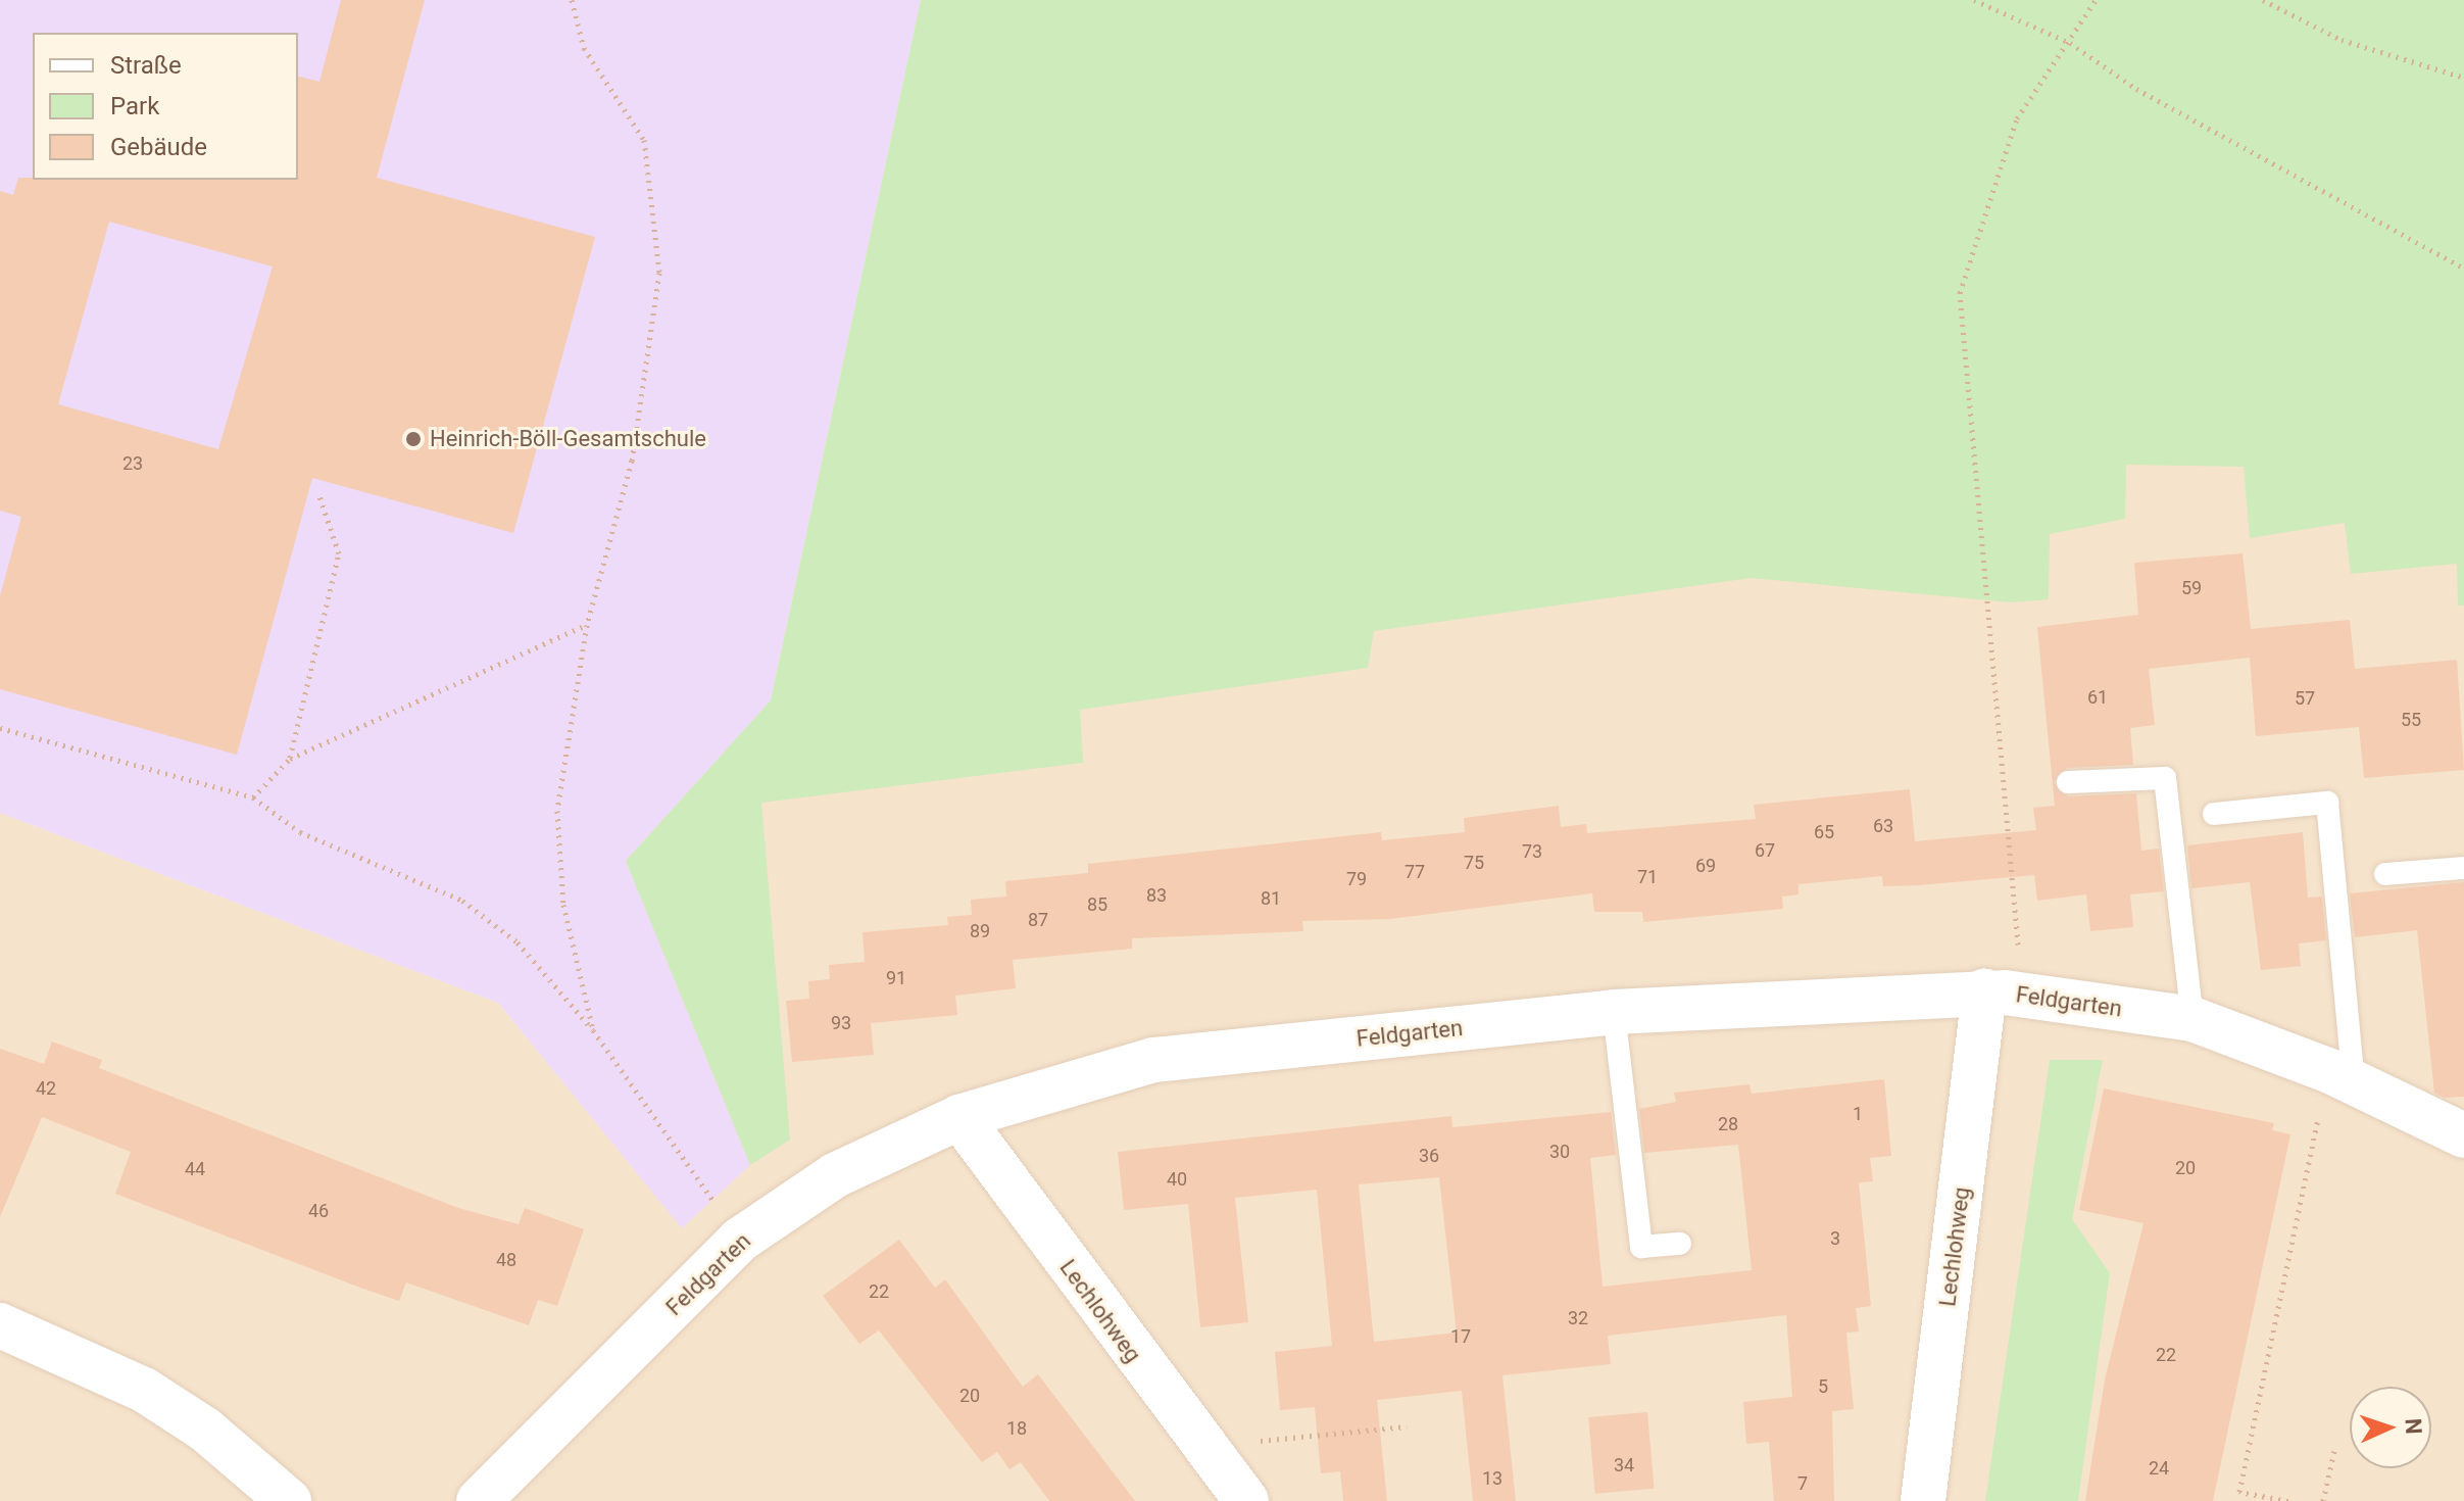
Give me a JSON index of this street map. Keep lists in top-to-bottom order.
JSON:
{
  "streets": {
    "street": ["Feldgarten", "Lechlohweg"]
  },
  "crossings": [
    ["Feldgarten", "Lechlohweg"]
  ],
  "places": ["Heinrich-Böll-Gesamtschule"],
  "house_numbers": [
    "23",
    "59",
    "61",
    "57",
    "55",
    "63",
    "65",
    "67",
    "73",
    "75",
    "69",
    "77",
    "71",
    "79",
    "83",
    "81",
    "85",
    "87",
    "89",
    "91",
    "93",
    "42",
    "1",
    "28",
    "30",
    "36",
    "20",
    "44",
    "40",
    "46",
    "3",
    "48",
    "22",
    "32",
    "17",
    "22",
    "5",
    "20",
    "18",
    "34",
    "24",
    "13",
    "7"
  ],
  "legend": ["Straße", "Park", "Gebäude"],
  "north": "right"
}
